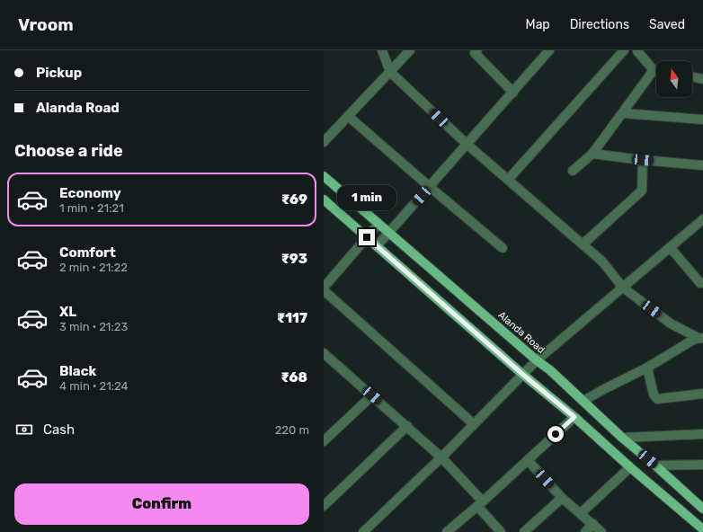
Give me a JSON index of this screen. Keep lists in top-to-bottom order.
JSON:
{
  "streets": {
    "main road": ["Alanda Road"]
  },
  "north": "top",
  "page": {
    "header": "Vroom",
    "nav": ["Map", "Directions", "Saved"],
    "banner": ["Pickup", "Alanda Road"],
    "heading": "Choose a ride",
    "list": [
      {
        "name": "Economy",
        "note": "1 min · 21:21",
        "value": "₹69"
      },
      {
        "name": "Comfort",
        "note": "2 min · 21:22",
        "value": "₹93"
      },
      {
        "name": "XL",
        "note": "3 min · 21:23",
        "value": "₹117"
      },
      {
        "name": "Black",
        "note": "4 min · 21:24",
        "value": "₹68"
      }
    ],
    "bubble": "1 min",
    "pay": ["Cash", "220 m"],
    "buttons": "Confirm"
  }
}
